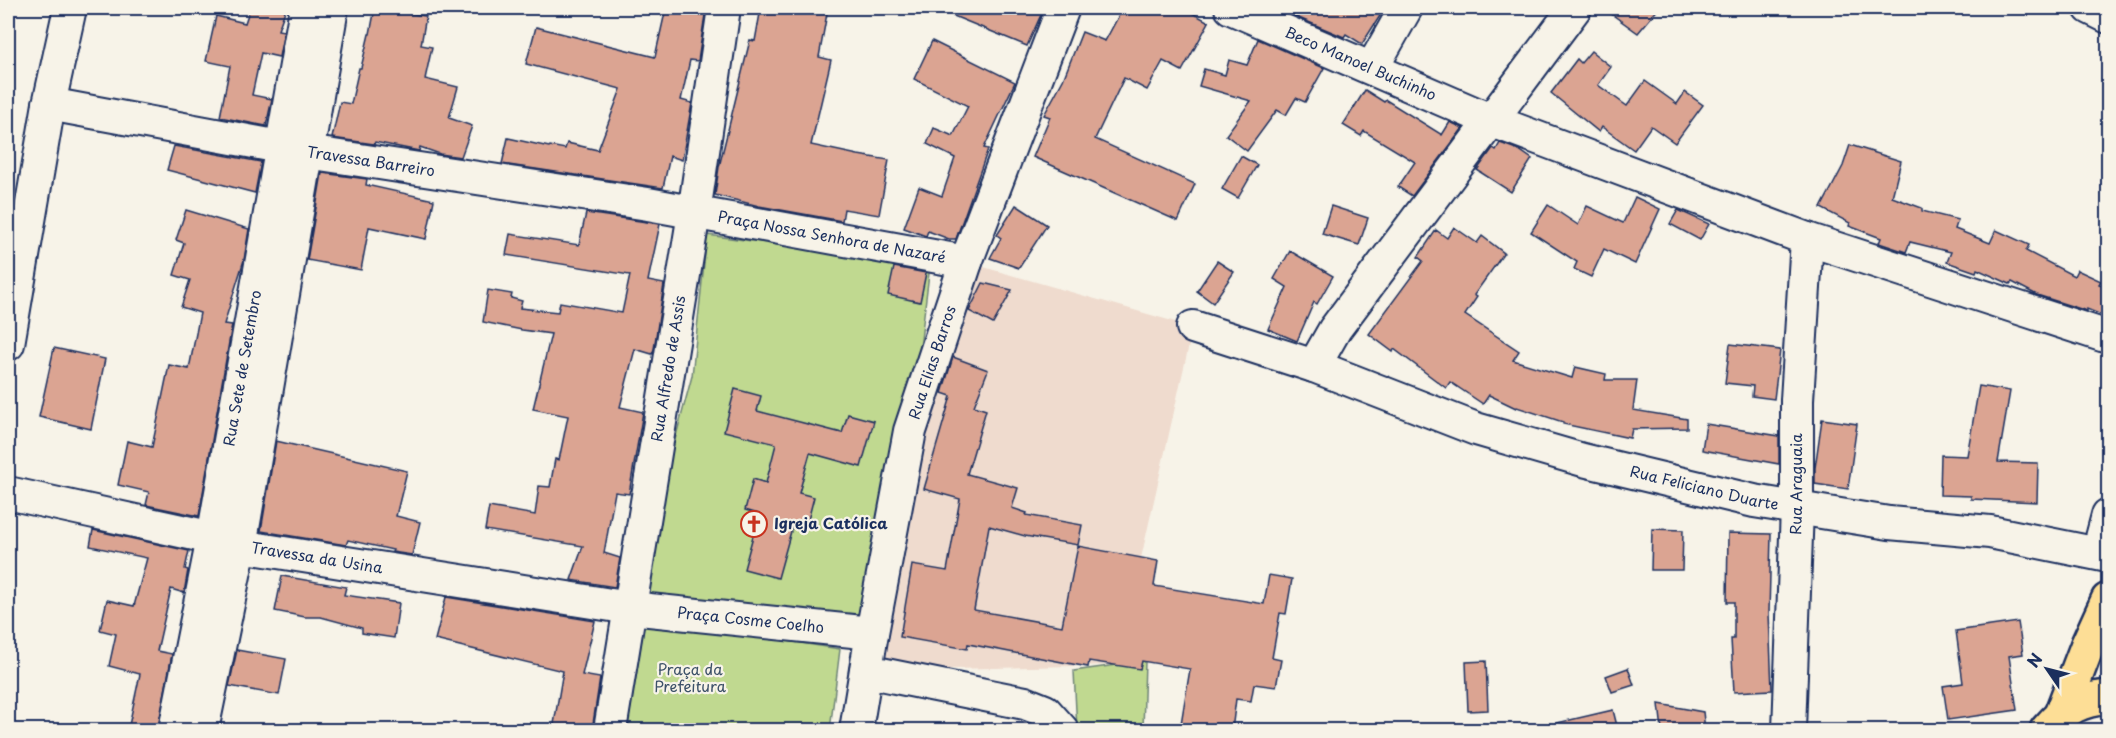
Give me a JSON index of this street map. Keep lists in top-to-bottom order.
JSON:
{
  "streets": {
    "street": [
      "Beco Manoel Buchinho",
      "Travessa Barreiro",
      "Praça Nossa Senhora de Nazaré",
      "Rua Elias Barros",
      "Rua Sete de Setembro",
      "Rua Alfredo de Assis",
      "Rua Araguaia",
      "Rua Feliciano Duarte",
      "Travessa da Usina",
      "Praça Cosme Coelho"
    ]
  },
  "crossings": [
    ["Travessa Barreiro", "Praça Nossa Senhora de Nazaré"],
    ["Travessa Barreiro", "Rua Sete de Setembro"],
    ["Travessa Barreiro", "Rua Alfredo de Assis"],
    ["Praça Nossa Senhora de Nazaré", "Rua Elias Barros"],
    ["Praça Nossa Senhora de Nazaré", "Rua Alfredo de Assis"],
    ["Rua Elias Barros", "Praça Cosme Coelho"],
    ["Rua Sete de Setembro", "Travessa da Usina"],
    ["Rua Alfredo de Assis", "Travessa da Usina"],
    ["Rua Alfredo de Assis", "Praça Cosme Coelho"],
    ["Rua Araguaia", "Rua Feliciano Duarte"],
    ["Travessa da Usina", "Praça Cosme Coelho"]
  ],
  "parks": ["Praça da Prefeitura"],
  "places": {
    "church": ["Igreja Católica"]
  },
  "north": "top left"
}
